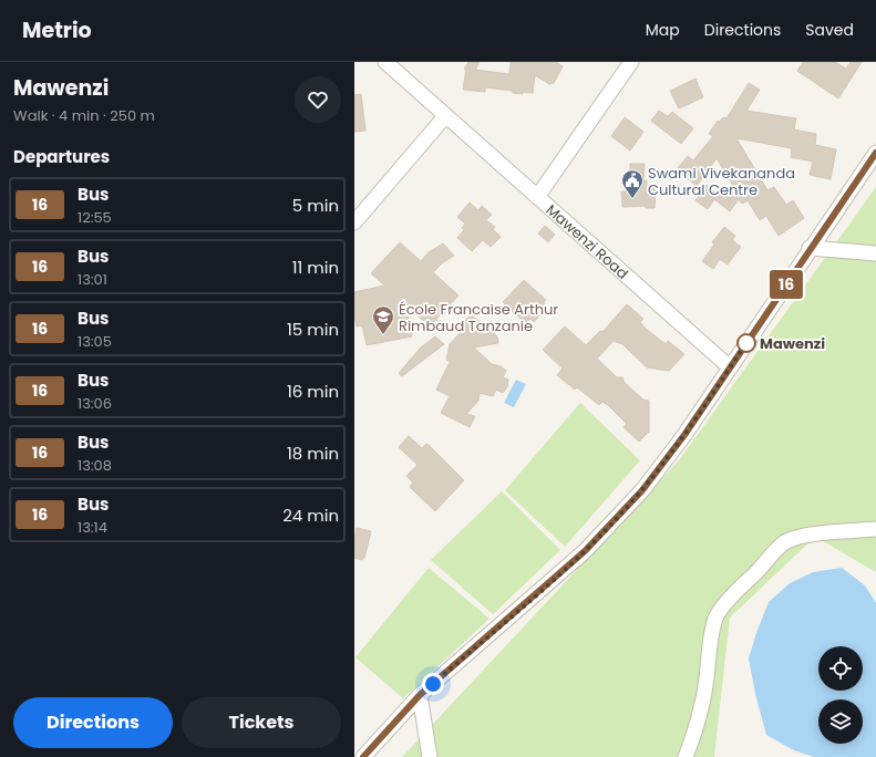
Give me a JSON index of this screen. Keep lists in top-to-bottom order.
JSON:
{
  "streets": {
    "street": ["Mawenzi Road"]
  },
  "places": {
    "public building": ["Swami Vivekananda Cultural Centre"],
    "school or university": ["École Francaise Arthur Rimbaud Tanzanie"],
    "other": ["Mawenzi"]
  },
  "lines": ["bus line 16"],
  "page": {
    "header": "Metrio",
    "nav": ["Map", "Directions", "Saved"],
    "heading": [
      ["Mawenzi", "Walk · 4 min · 250 m"],
      "Departures"
    ],
    "on_map": "16",
    "list": [
      {
        "mark": "16",
        "name": "Bus",
        "note": "12:55",
        "value": "5 min"
      },
      {
        "mark": "16",
        "name": "Bus",
        "note": "13:01",
        "value": "11 min"
      },
      {
        "mark": "16",
        "name": "Bus",
        "note": "13:05",
        "value": "15 min"
      },
      {
        "mark": "16",
        "name": "Bus",
        "note": "13:06",
        "value": "16 min"
      },
      {
        "mark": "16",
        "name": "Bus",
        "note": "13:08",
        "value": "18 min"
      },
      {
        "mark": "16",
        "name": "Bus",
        "note": "13:14",
        "value": "24 min"
      }
    ],
    "buttons": ["Directions", "Tickets"]
  }
}
